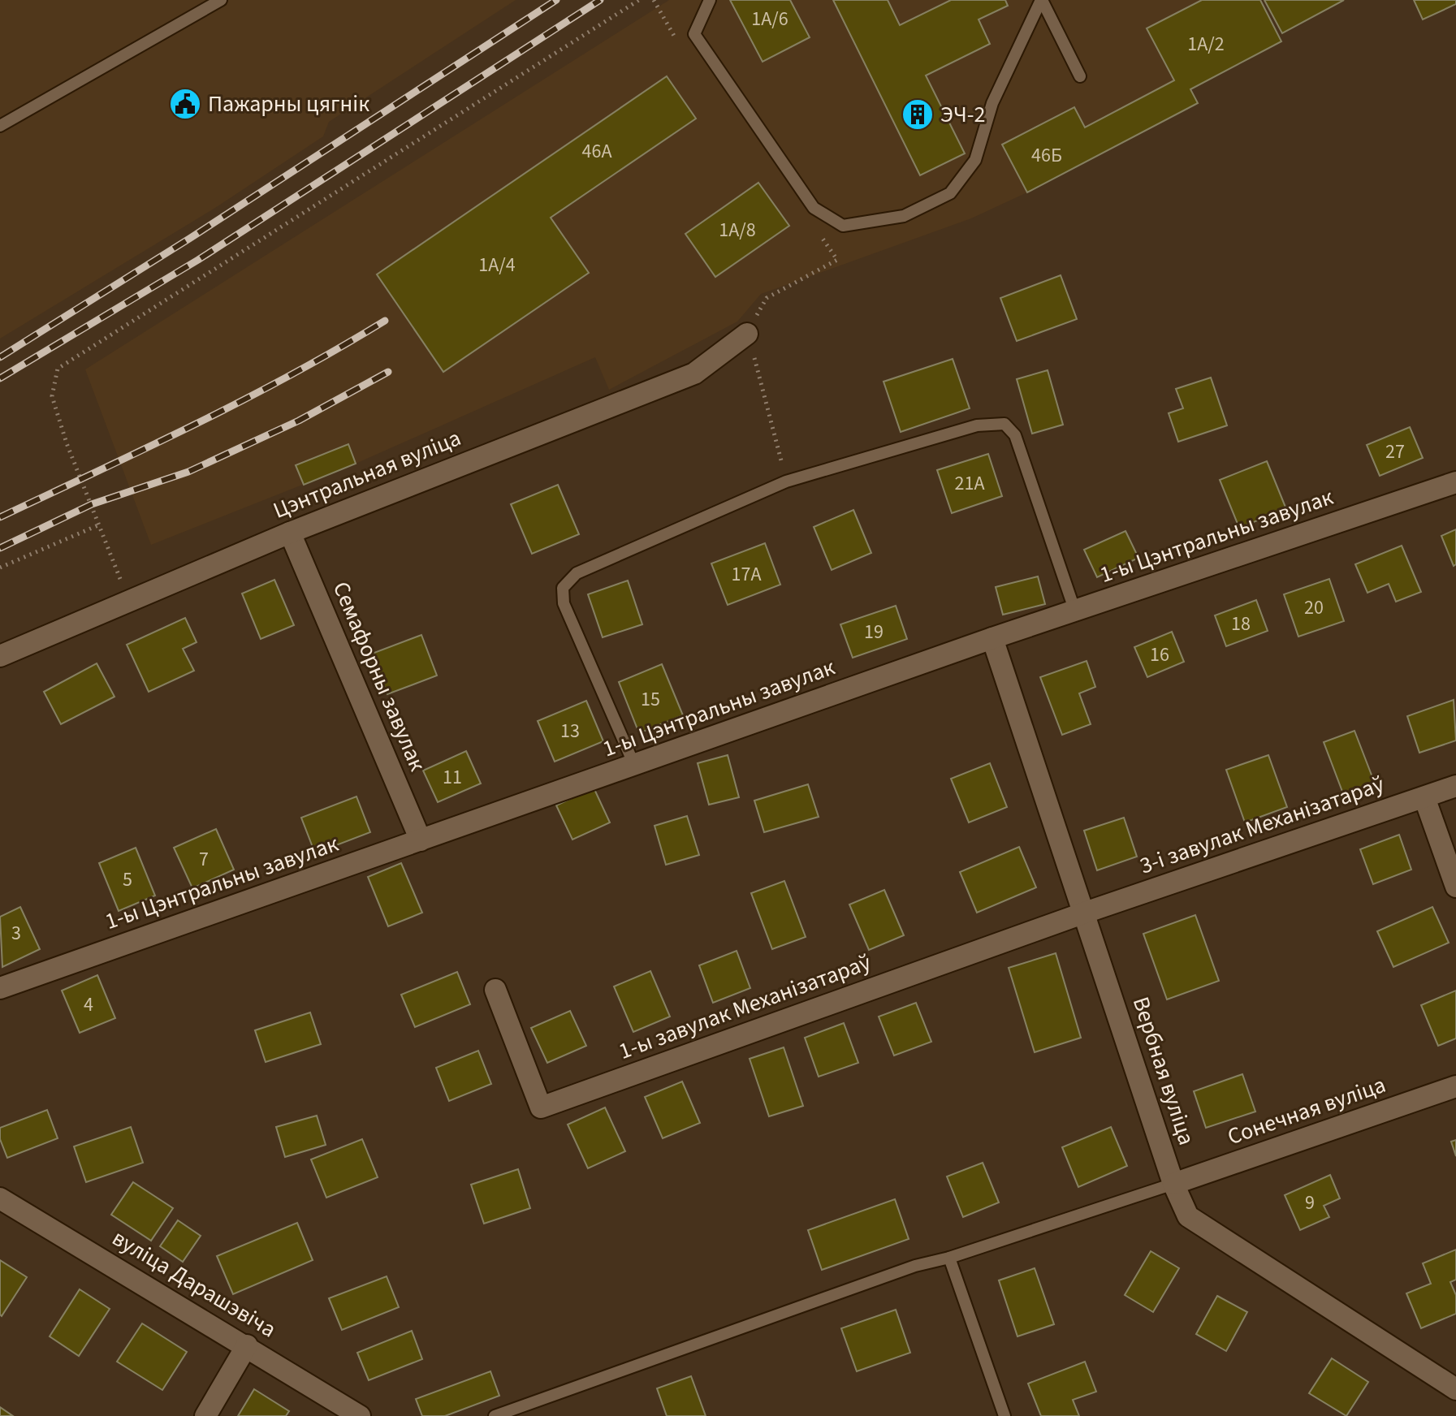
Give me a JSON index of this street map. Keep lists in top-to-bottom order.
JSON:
{
  "streets": {
    "street": [
      "Цэнтральная вуліца",
      "1-ы Цэнтральны завулак",
      "Семафорны завулак",
      "3-і завулак Механізатараў",
      "1-ы завулак Механізатараў",
      "Вербная вуліца",
      "Сонечная вуліца",
      "вуліца Дарашэвіча"
    ]
  },
  "crossings": [
    ["Цэнтральная вуліца", "Семафорны завулак"],
    ["1-ы Цэнтральны завулак", "Семафорны завулак"],
    ["1-ы Цэнтральны завулак", "Вербная вуліца"],
    ["3-і завулак Механізатараў", "1-ы завулак Механізатараў"],
    ["3-і завулак Механізатараў", "Вербная вуліца"],
    ["1-ы завулак Механізатараў", "Вербная вуліца"],
    ["Вербная вуліца", "Сонечная вуліца"]
  ],
  "places": {
    "public building": ["Пажарны цягнік"],
    "building": ["ЭЧ-2"]
  },
  "house_numbers": [
    "1А/6",
    "1А/2",
    "46А",
    "46Б",
    "1А/8",
    "1А/4",
    "27",
    "21А",
    "17А",
    "20",
    "18",
    "19",
    "16",
    "15",
    "13",
    "11",
    "7",
    "5",
    "3",
    "4",
    "9"
  ]
}
